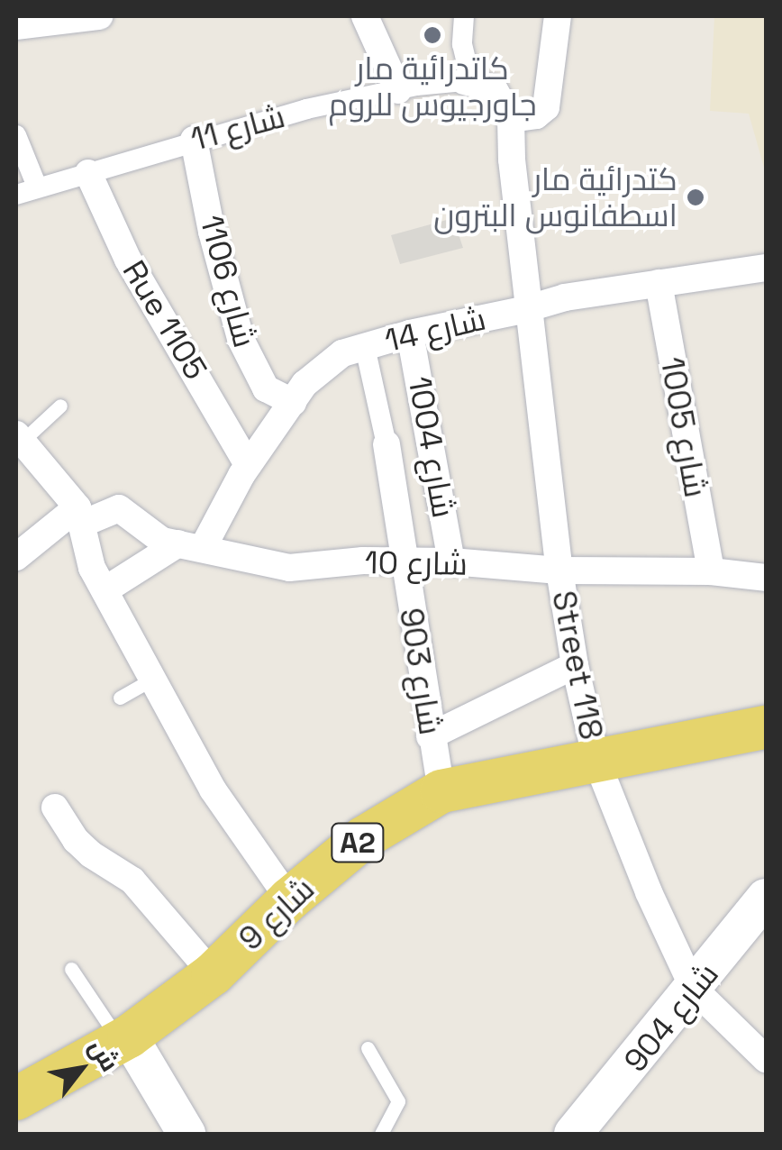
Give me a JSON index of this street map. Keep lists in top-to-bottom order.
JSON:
{
  "streets": {
    "main road": ["A2", "شارع 9", "شارع 904"],
    "street": [
      "شارع 11",
      "شارع 1106",
      "Rue 1105",
      "شارع 14",
      "شارع 1005",
      "شارع 1004",
      "شارع 10",
      "Street 118",
      "شارع 903"
    ]
  },
  "crossings": [
    ["شارع 11", "شارع 1106"],
    ["شارع 11", "Rue 1105"],
    ["شارع 1106", "شارع 14"],
    ["Rue 1105", "شارع 14"],
    ["شارع 14", "شارع 1005"],
    ["شارع 14", "شارع 1004"],
    ["شارع 14", "شارع 10"],
    ["شارع 14", "Street 118"],
    ["شارع 1005", "شارع 10"],
    ["شارع 1004", "شارع 10"],
    ["شارع 10", "Street 118"],
    ["شارع 10", "شارع 903"],
    ["Street 118", "شارع 9"],
    ["Street 118", "شارع 904"],
    ["شارع 903", "شارع 9"]
  ],
  "places": ["كاتدرائية مار جاورجيوس للروم", "كتدرائية مار اسطفانوس البترون"],
  "north": "top right"
}
